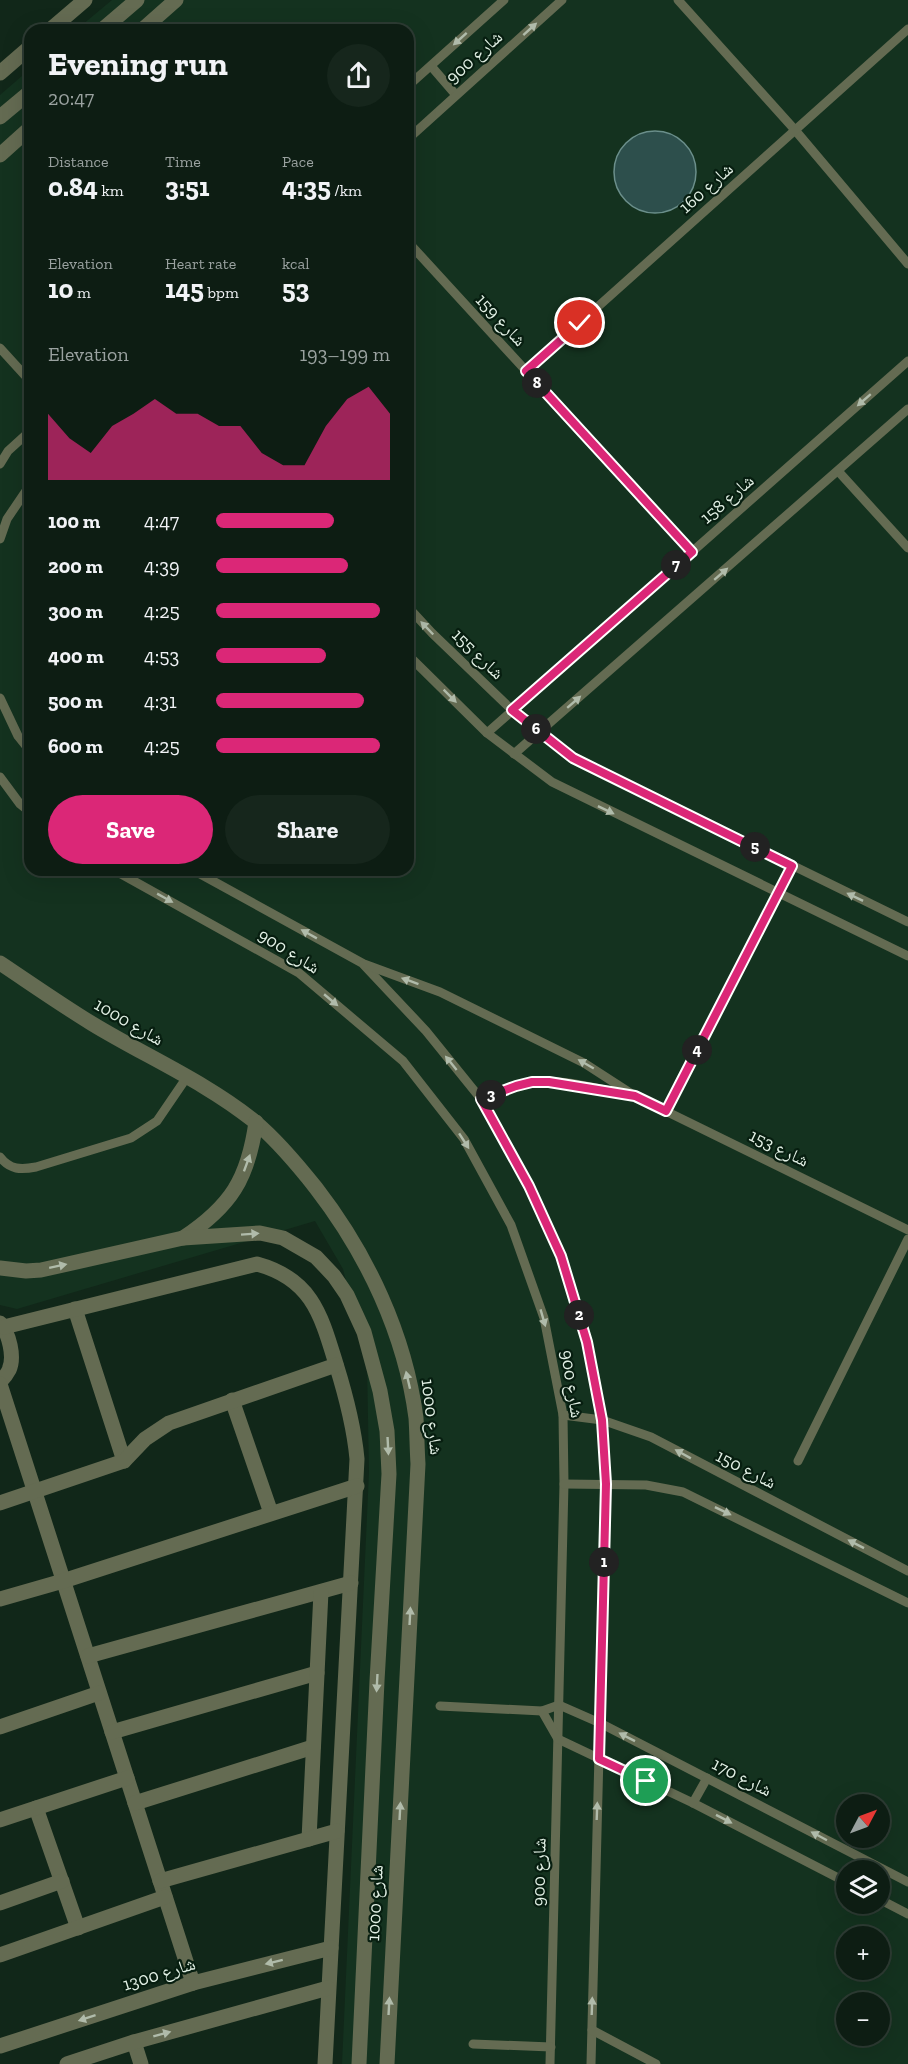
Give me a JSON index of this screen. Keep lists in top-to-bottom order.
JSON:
{
  "streets": {
    "street": ["شارع 1000", "شارع 1300"],
    "lane": [
      "شارع 900",
      "شارع 160",
      "شارع 159",
      "شارع 158",
      "شارع 155",
      "شارع 153",
      "شارع 150",
      "شارع 170"
    ]
  },
  "crossings": [
    ["شارع 900", "شارع 150"],
    ["شارع 900", "شارع 170"],
    ["شارع 160", "شارع 159"],
    ["شارع 159", "شارع 158"],
    ["شارع 158", "شارع 155"]
  ],
  "north": "top right",
  "page": {
    "heading": ["Evening run", "20:47"],
    "stats": [
      ["Distance", "0.84 km"],
      ["Time", "3:51"],
      ["Pace", "4:35 /km"],
      ["Elevation", "10 m"],
      ["Heart rate", "145 bpm"],
      ["kcal", "53"]
    ],
    "chart": ["Elevation", "193–199 m"],
    "pins": [
      "8",
      "7",
      "6",
      "5",
      "4",
      "3",
      "2",
      "1"
    ],
    "list": [
      {
        "name": "100 m",
        "note": "4:47"
      },
      {
        "name": "200 m",
        "note": "4:39"
      },
      {
        "name": "300 m",
        "note": "4:25"
      },
      {
        "name": "400 m",
        "note": "4:53"
      },
      {
        "name": "500 m",
        "note": "4:31"
      },
      {
        "name": "600 m",
        "note": "4:25"
      }
    ],
    "buttons": ["Save", "Share"],
    "map_buttons": ["+", "−"]
  }
}
